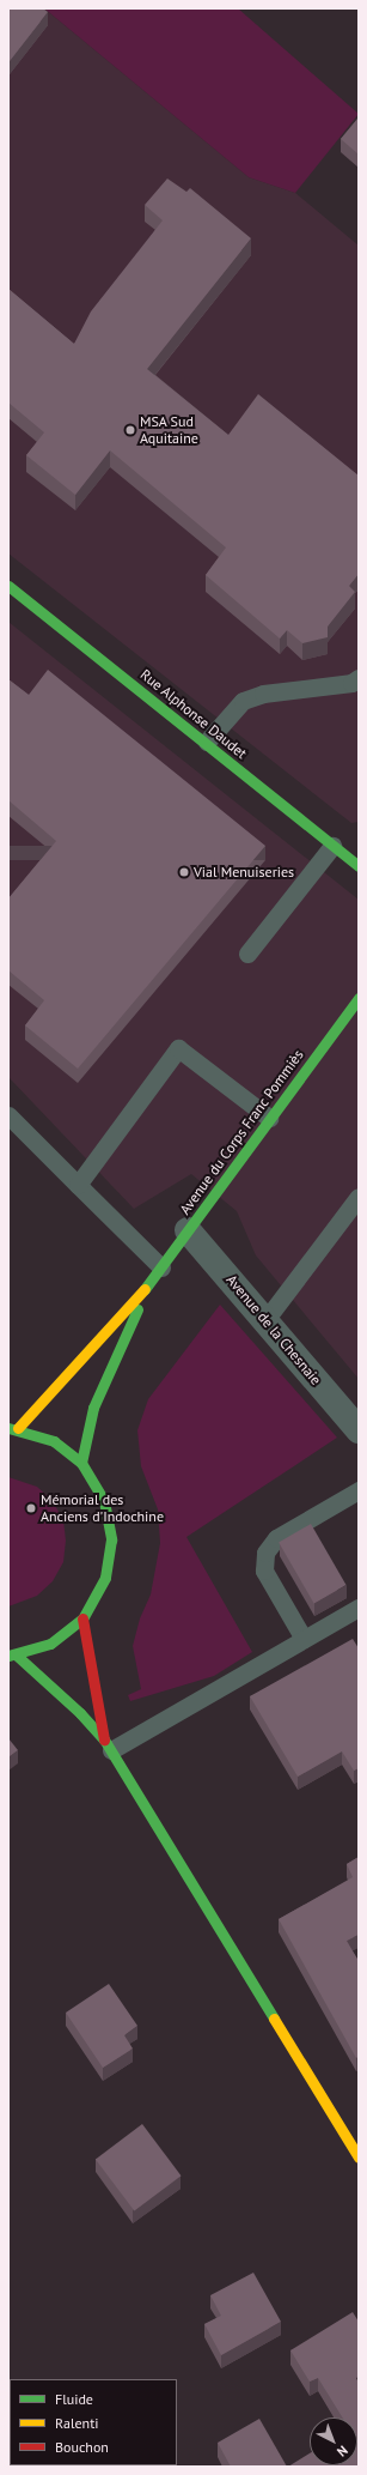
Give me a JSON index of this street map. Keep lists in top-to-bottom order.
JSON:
{
  "streets": {
    "main road": ["Rue Alphonse Daudet", "Avenue du Corps Franc Pommiès"],
    "street": ["Avenue de la Chesnaie"]
  },
  "crossings": [
    ["Avenue du Corps Franc Pommiès", "Avenue de la Chesnaie"]
  ],
  "places": ["MSA Sud Aquitaine", "Vial Menuiseries", "Mémorial des Anciens d'Indochine"],
  "legend": ["Fluide", "Ralenti", "Bouchon"],
  "north": "bottom right"
}
